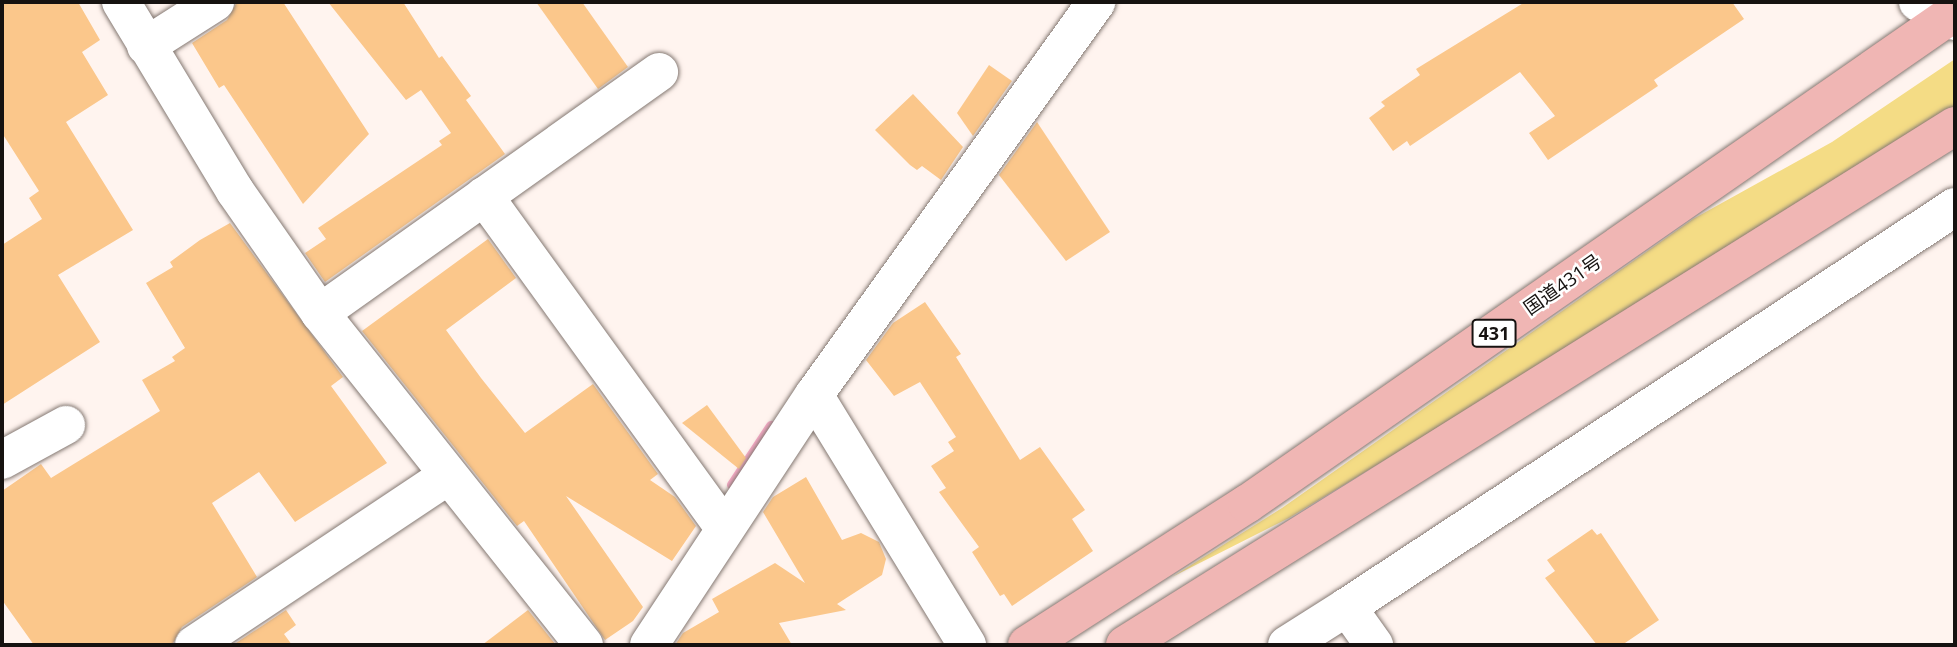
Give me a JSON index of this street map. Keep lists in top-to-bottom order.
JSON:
{
  "streets": {
    "highway": ["国道431号", "431"]
  }
}
